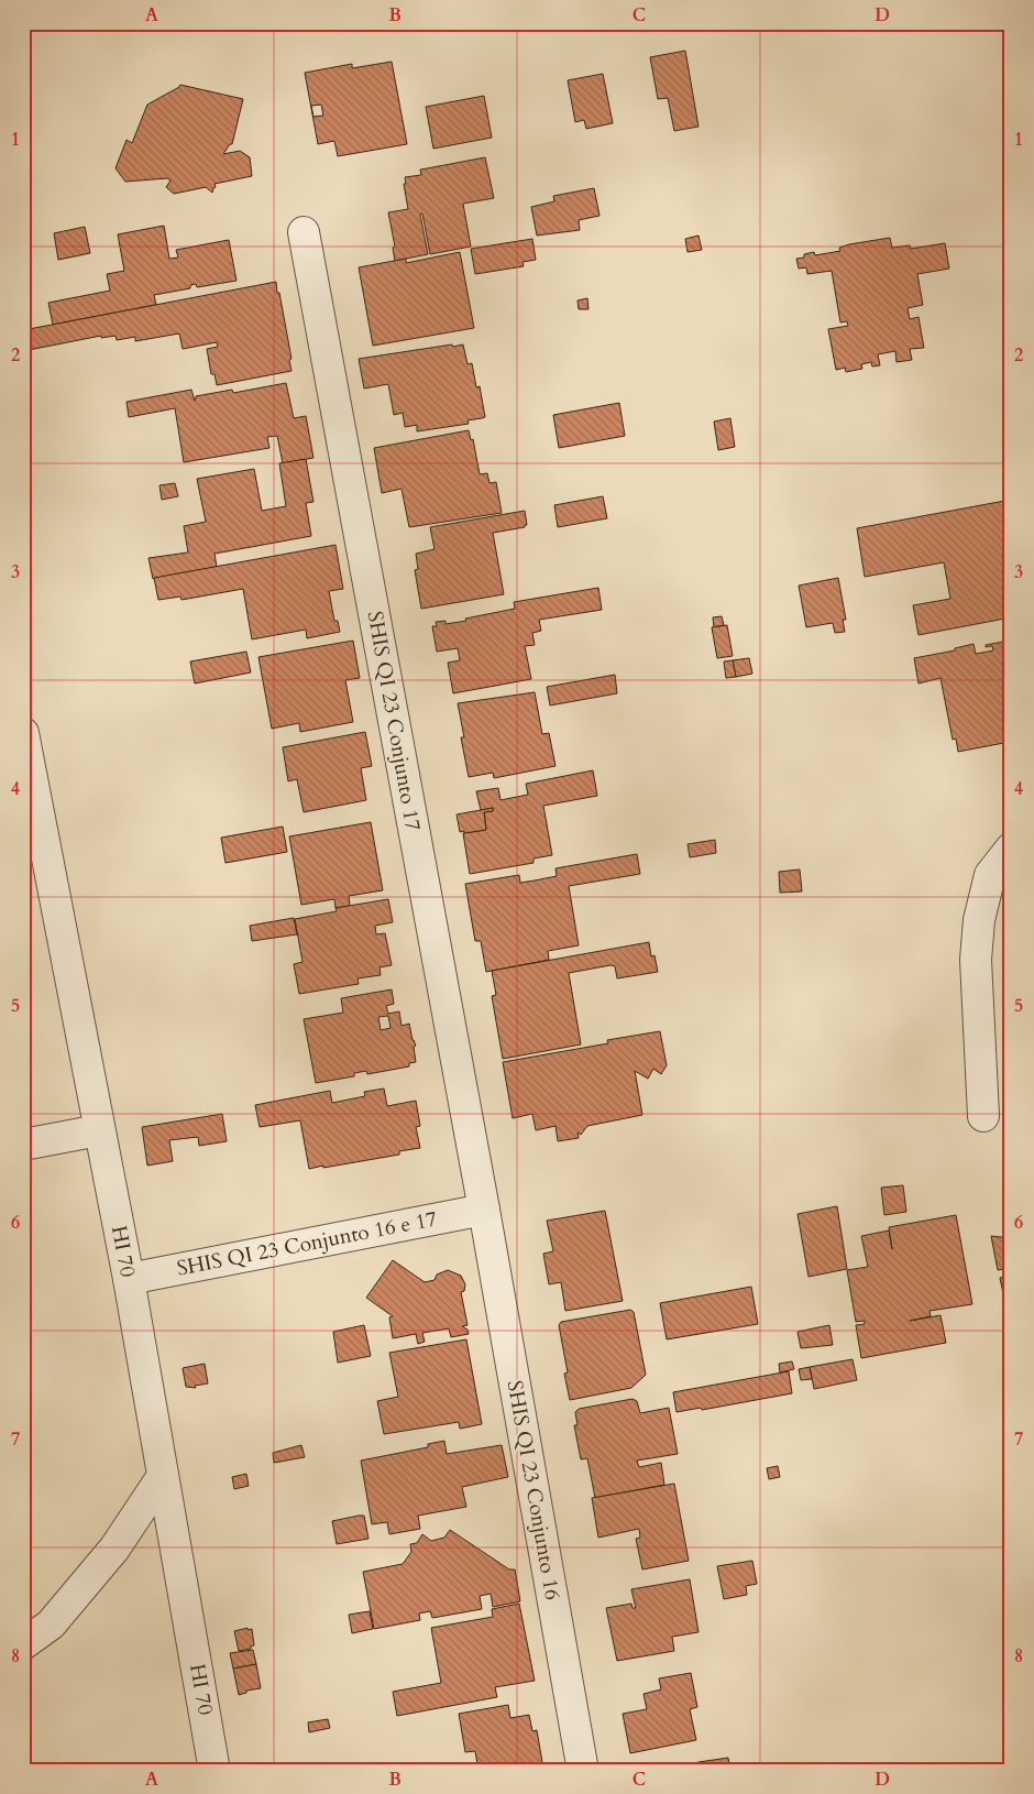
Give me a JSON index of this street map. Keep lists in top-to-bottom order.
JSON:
{
  "streets": {
    "street": [
      "SHIS QI 23 Conjunto 17",
      "SHIS QI 23 Conjunto 16 e 17",
      "HI 70",
      "SHIS QI 23 Conjunto 16"
    ]
  },
  "crossings": [
    ["SHIS QI 23 Conjunto 17", "SHIS QI 23 Conjunto 16 e 17"],
    ["SHIS QI 23 Conjunto 17", "SHIS QI 23 Conjunto 16"],
    ["SHIS QI 23 Conjunto 16 e 17", "HI 70"],
    ["SHIS QI 23 Conjunto 16 e 17", "SHIS QI 23 Conjunto 16"]
  ],
  "grid": {
    "columns": [
      "A",
      "B",
      "C",
      "D"
    ],
    "rows": [
      "1",
      "2",
      "3",
      "4",
      "5",
      "6",
      "7",
      "8"
    ]
  }
}
